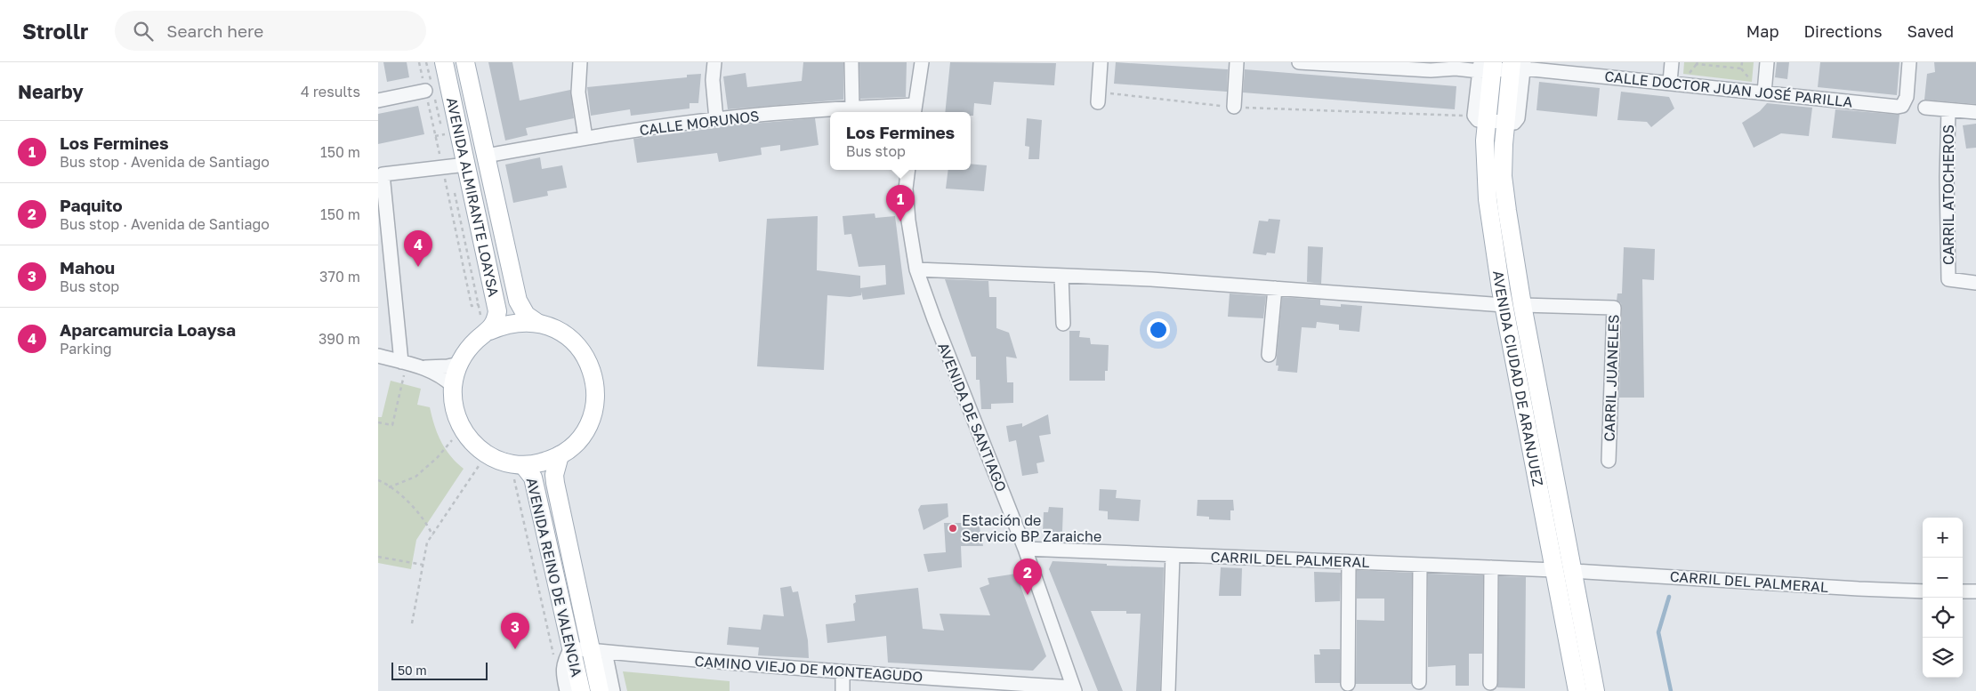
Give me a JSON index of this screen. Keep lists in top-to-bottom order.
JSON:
{
  "streets": {
    "main road": ["AVENIDA ALMIRANTE LOAYSA", "AVENIDA CIUDAD DE ARANJUEZ", "AVENIDA REINO DE VALENCIA"],
    "street": [
      "CALLE DOCTOR JUAN JOSÉ PARILLA",
      "CALLE MORUNOS",
      "CARRIL ATOCHEROS",
      "CARRIL JUANELES",
      "AVENIDA DE SANTIAGO",
      "CARRIL DEL PALMERAL",
      "CAMINO VIEJO DE MONTEAGUDO"
    ]
  },
  "crossings": [
    ["CALLE DOCTOR JUAN JOSÉ PARILLA", "AVENIDA CIUDAD DE ARANJUEZ"],
    ["CALLE MORUNOS", "AVENIDA ALMIRANTE LOAYSA"],
    ["AVENIDA ALMIRANTE LOAYSA", "AVENIDA REINO DE VALENCIA"],
    ["AVENIDA CIUDAD DE ARANJUEZ", "CARRIL JUANELES"],
    ["AVENIDA CIUDAD DE ARANJUEZ", "CARRIL DEL PALMERAL"],
    ["AVENIDA DE SANTIAGO", "CARRIL DEL PALMERAL"],
    ["AVENIDA DE SANTIAGO", "CAMINO VIEJO DE MONTEAGUDO"],
    ["AVENIDA REINO DE VALENCIA", "CAMINO VIEJO DE MONTEAGUDO"]
  ],
  "places": ["Estación de Servicio BP Zaraiche"],
  "scale_bar": "50 m",
  "page": {
    "header": "Strollr",
    "search": "Search here",
    "nav": ["Map", "Directions", "Saved"],
    "heading": ["Nearby", "4 results"],
    "popup": ["Los Fermines", "Bus stop"],
    "list": [
      {
        "mark": "1",
        "name": "Los Fermines",
        "note": "Bus stop · Avenida de Santiago",
        "value": "150 m"
      },
      {
        "mark": "2",
        "name": "Paquito",
        "note": "Bus stop · Avenida de Santiago",
        "value": "150 m"
      },
      {
        "mark": "3",
        "name": "Mahou",
        "note": "Bus stop",
        "value": "370 m"
      },
      {
        "mark": "4",
        "name": "Aparcamurcia Loaysa",
        "note": "Parking",
        "value": "390 m"
      }
    ],
    "pins": [
      "1",
      "4",
      "2",
      "3"
    ],
    "map_buttons": ["+", "−"],
    "scale": "50 m"
  }
}
